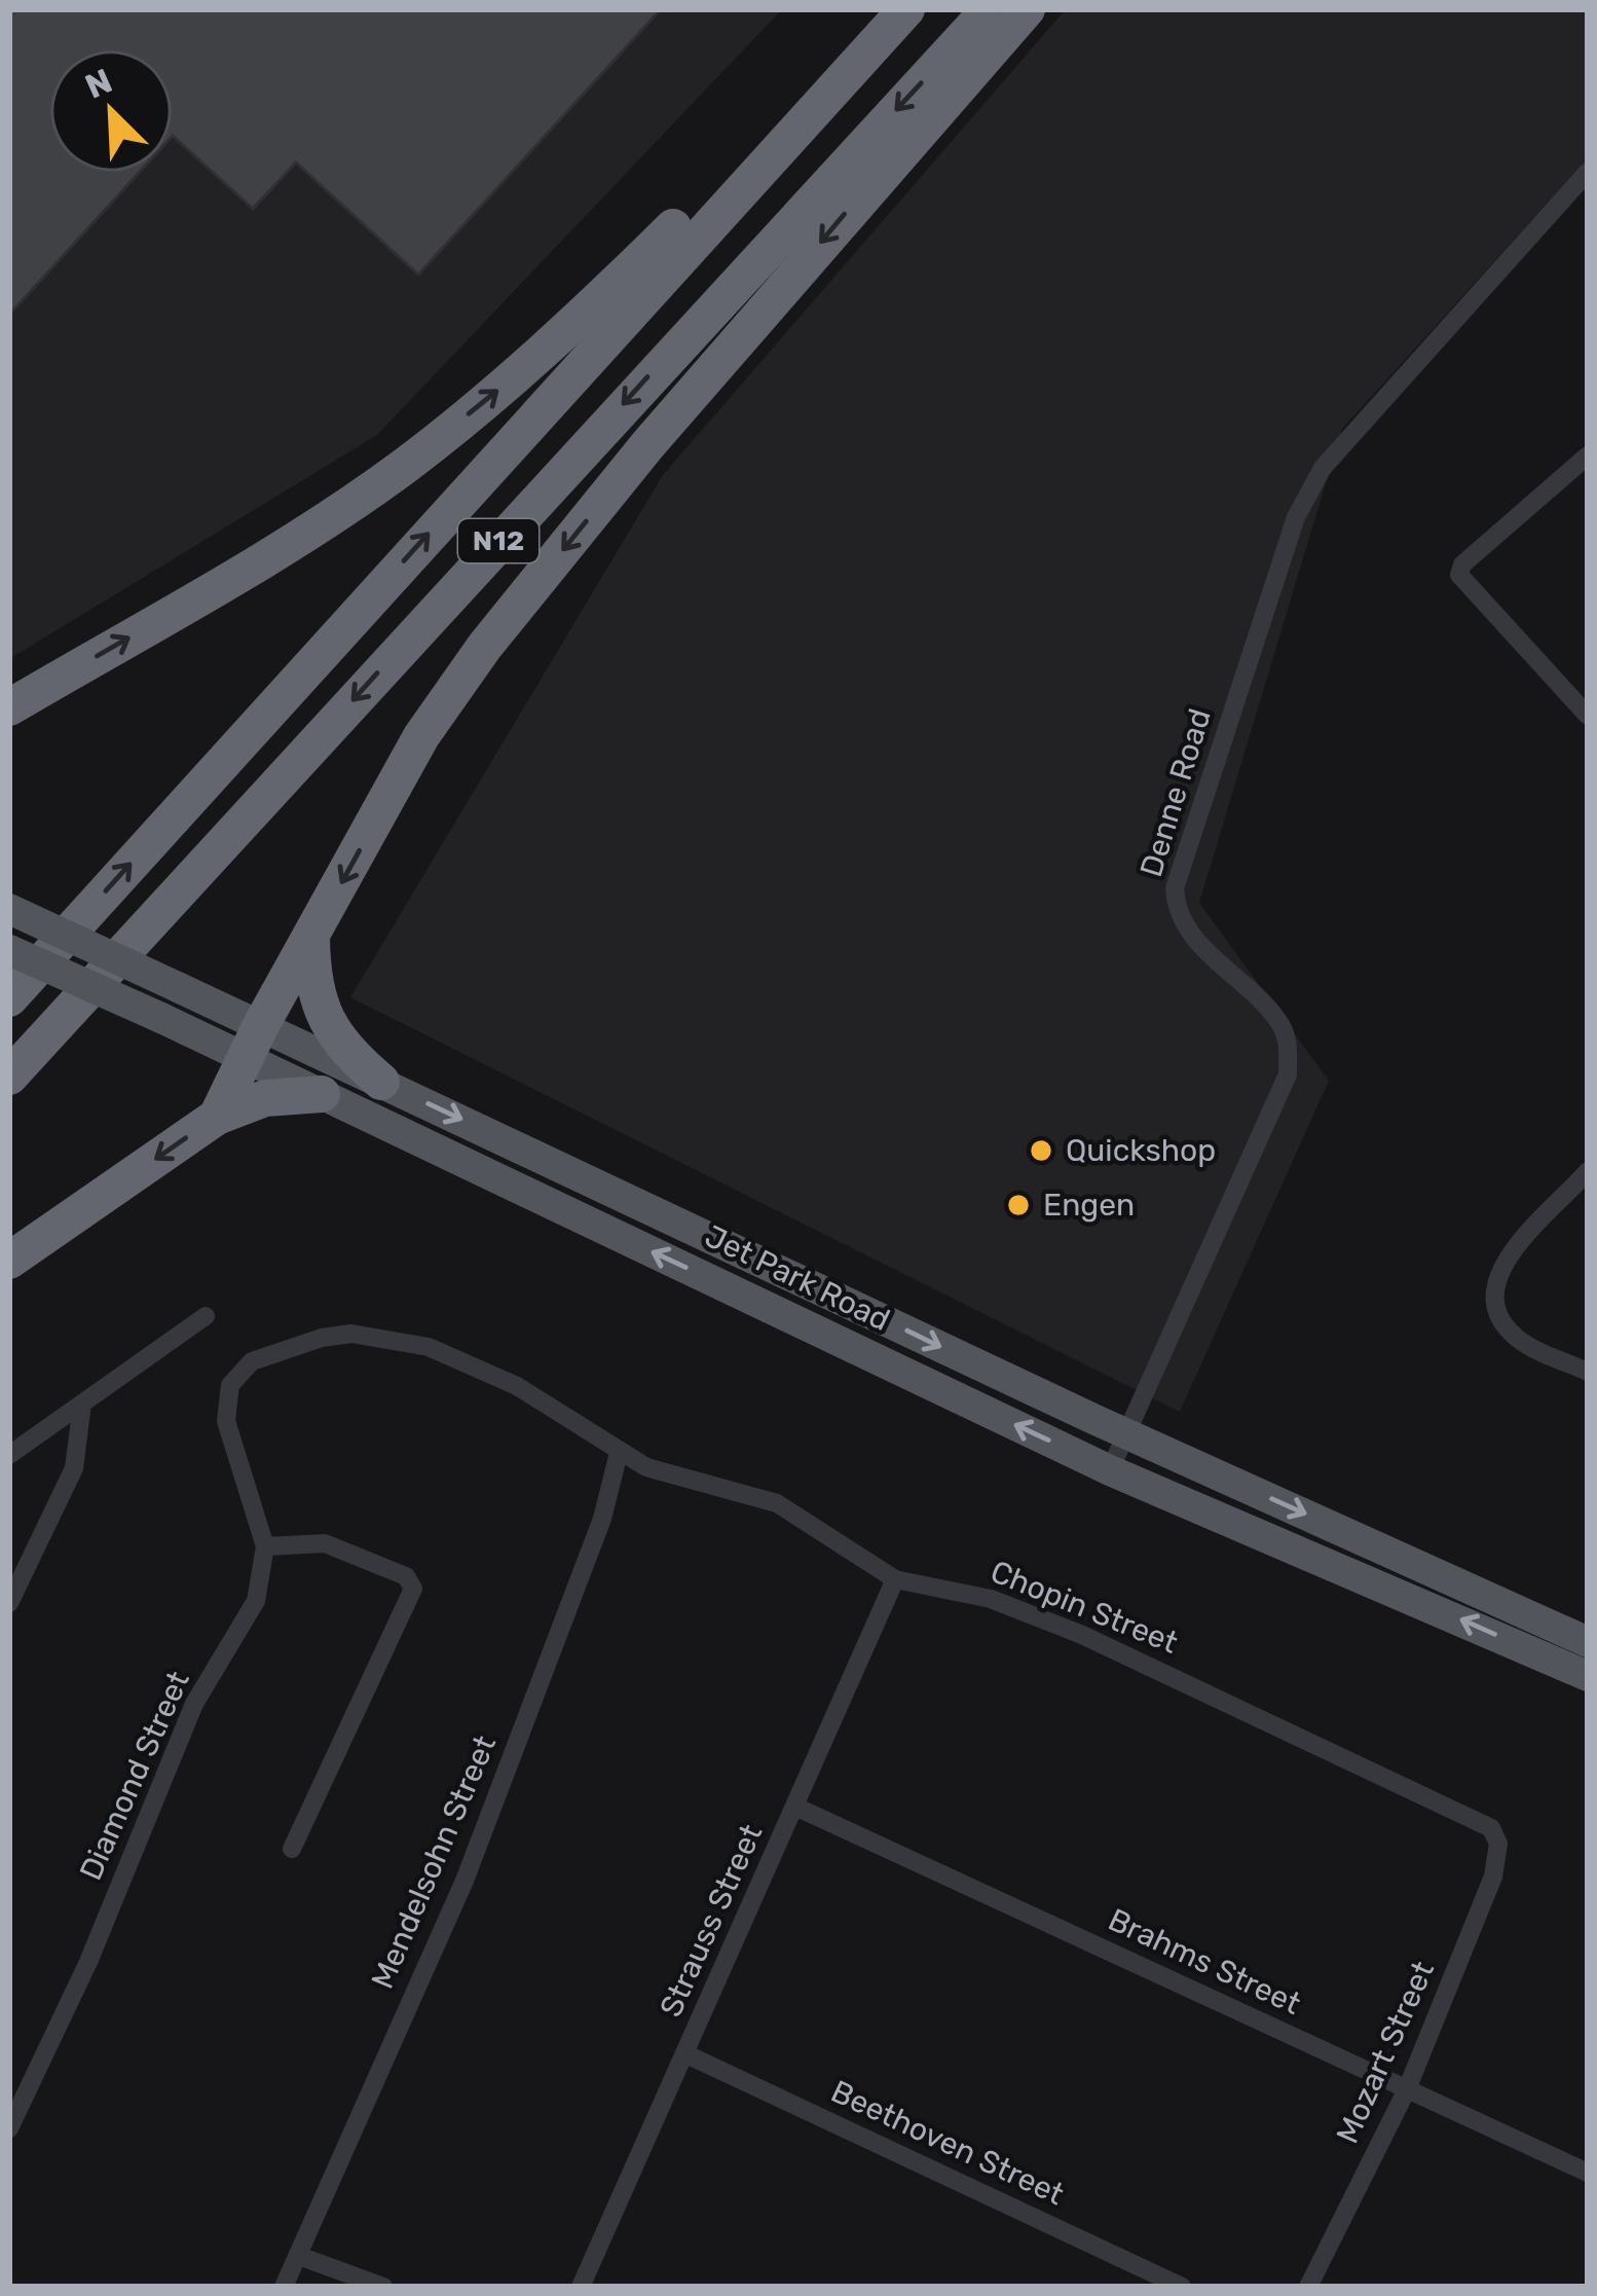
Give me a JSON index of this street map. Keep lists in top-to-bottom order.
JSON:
{
  "streets": {
    "highway": ["N12"],
    "main road": ["Jet Park Road"],
    "street": [
      "Denne Road",
      "Chopin Street",
      "Diamond Street",
      "Mendelsohn Street",
      "Strauss Street",
      "Brahms Street",
      "Mozart Street",
      "Beethoven Street"
    ]
  },
  "crossings": [
    ["Denne Road", "Jet Park Road"],
    ["Chopin Street", "Diamond Street"],
    ["Chopin Street", "Mendelsohn Street"],
    ["Chopin Street", "Strauss Street"],
    ["Chopin Street", "Mozart Street"],
    ["Strauss Street", "Brahms Street"],
    ["Strauss Street", "Beethoven Street"],
    ["Brahms Street", "Mozart Street"]
  ],
  "places": ["Quickshop", "Engen"],
  "north": "top left"
}
